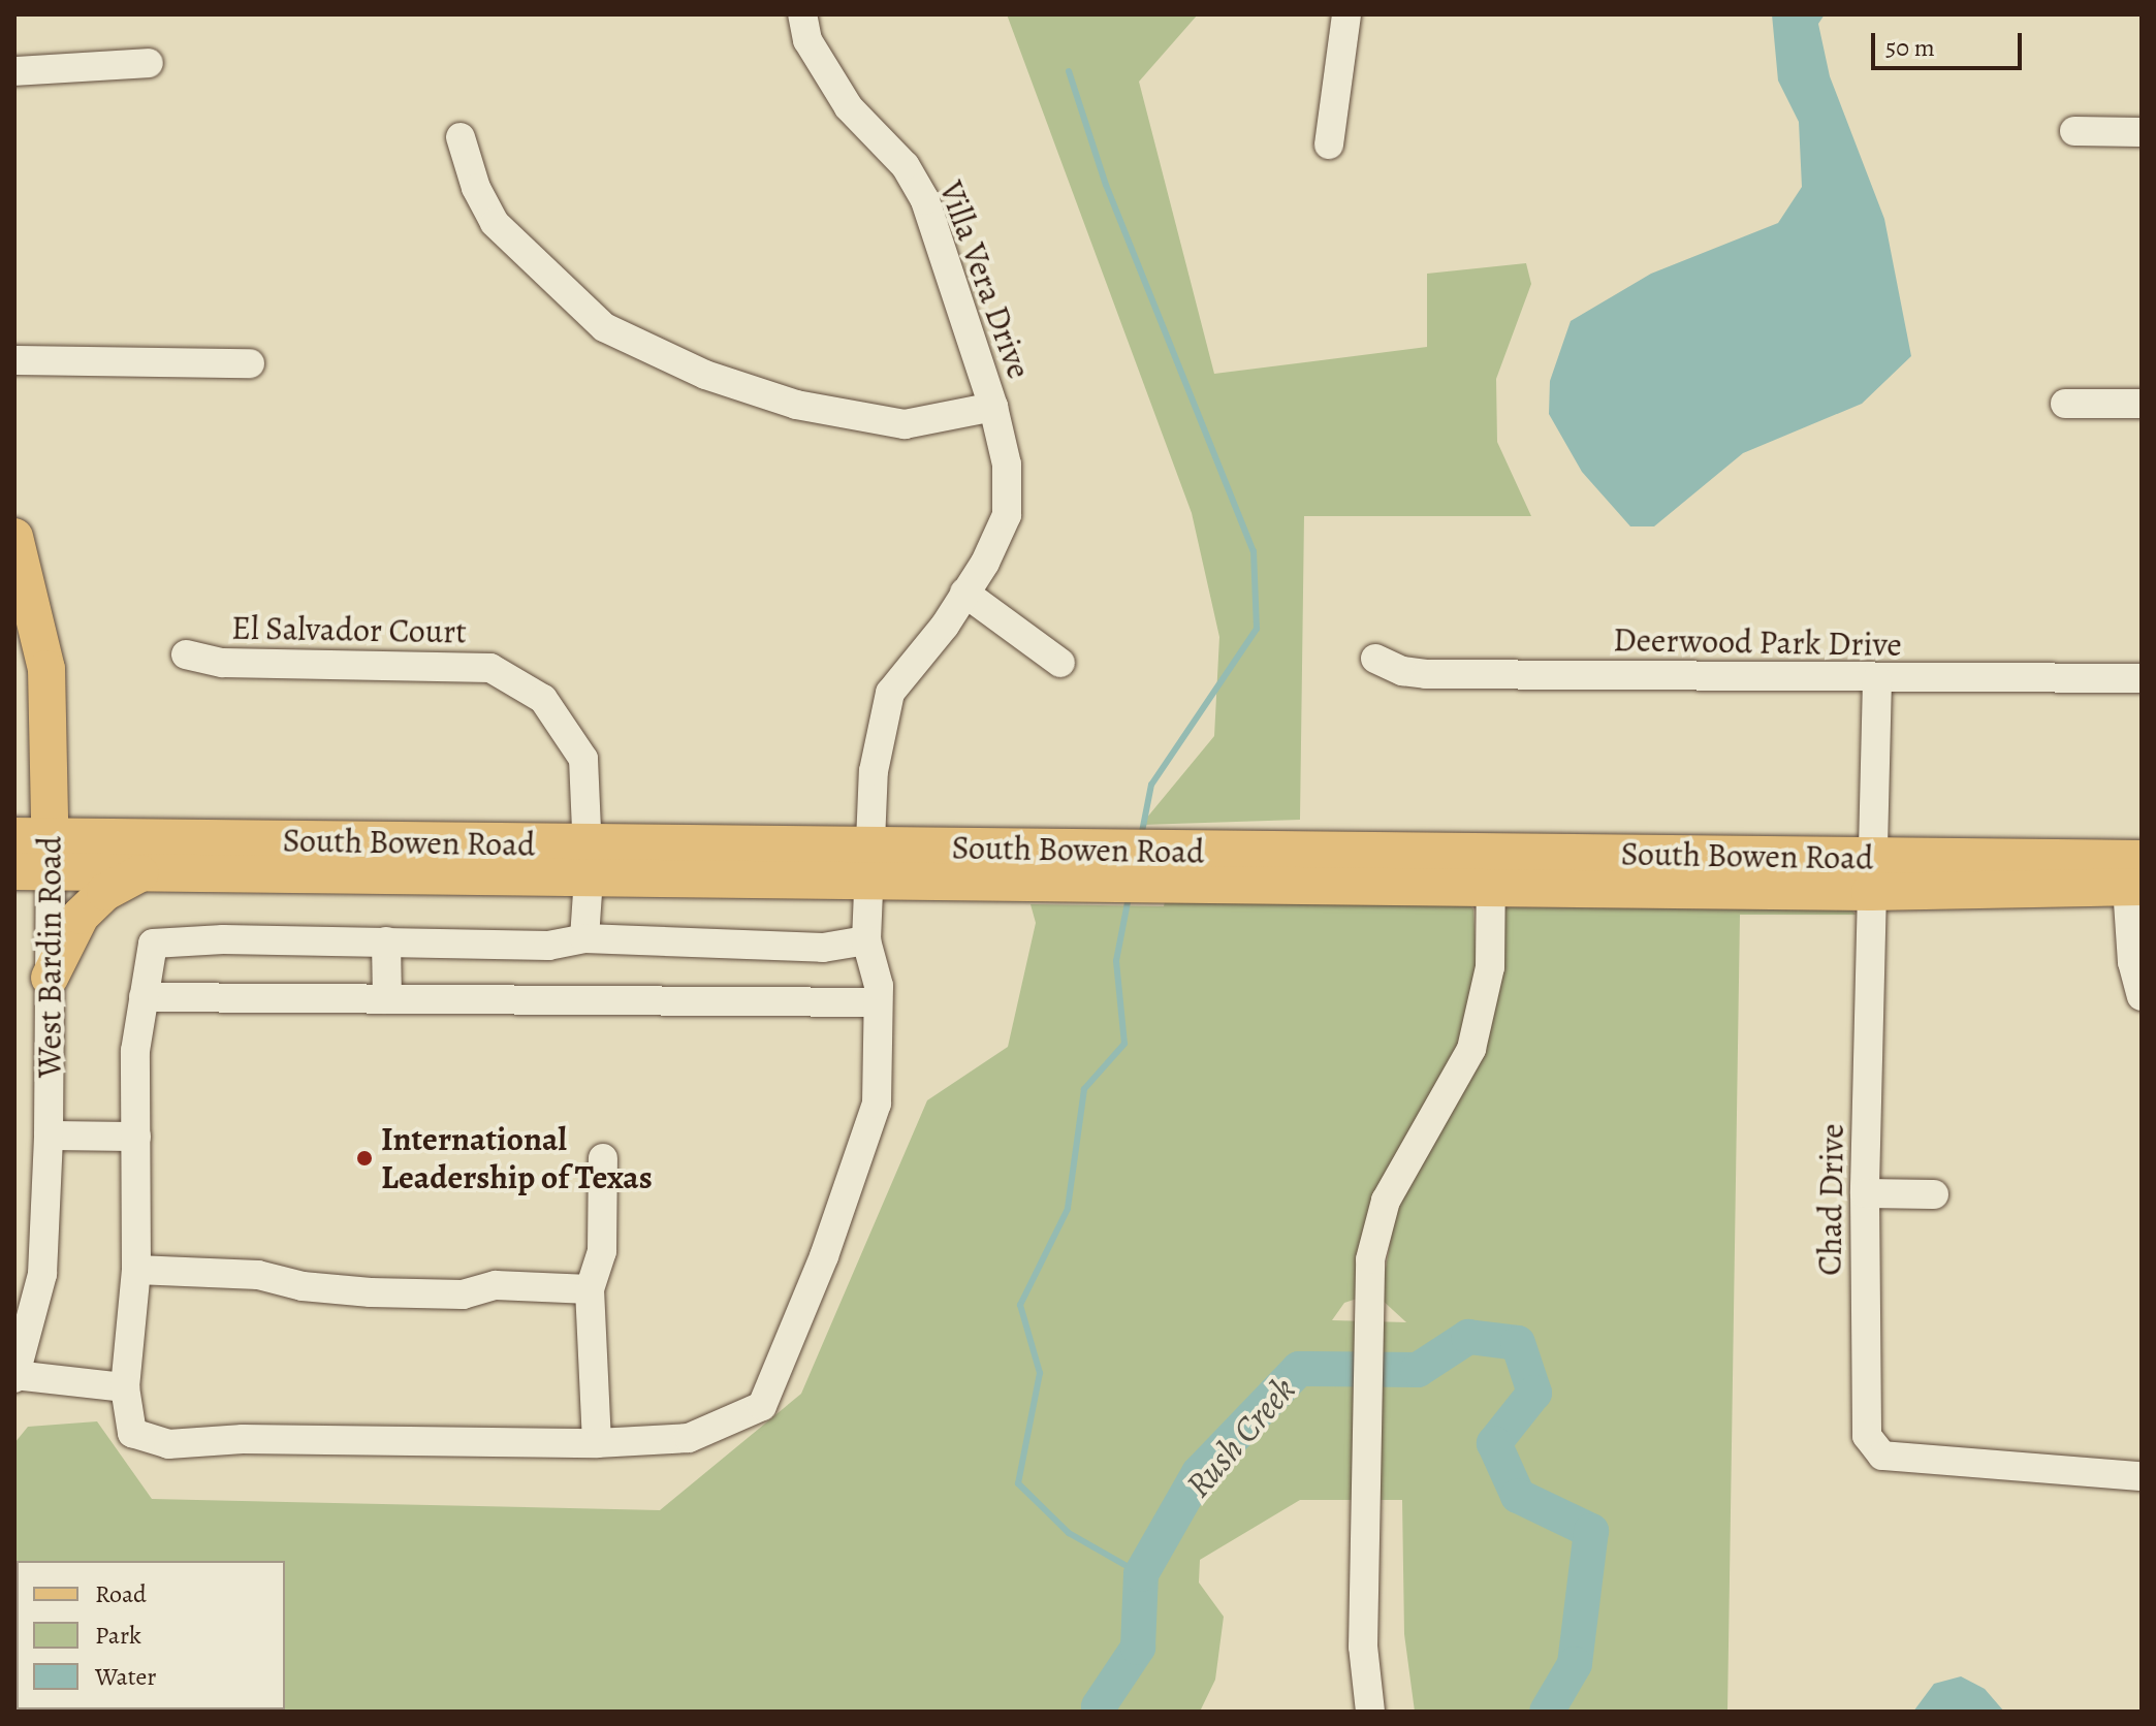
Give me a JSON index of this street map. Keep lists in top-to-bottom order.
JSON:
{
  "streets": {
    "main road": ["South Bowen Road", "West Bardin Road"],
    "street": [
      "Villa Vera Drive",
      "El Salvador Court",
      "Deerwood Park Drive",
      "Chad Drive"
    ]
  },
  "crossings": [
    ["Villa Vera Drive", "South Bowen Road"],
    ["El Salvador Court", "South Bowen Road"],
    ["Deerwood Park Drive", "Chad Drive"],
    ["South Bowen Road", "West Bardin Road"],
    ["South Bowen Road", "Chad Drive"]
  ],
  "water": ["Rush Creek"],
  "places": ["International Leadership of Texas"],
  "legend": ["Road", "Park", "Water"],
  "scale_bar": "50 m"
}
